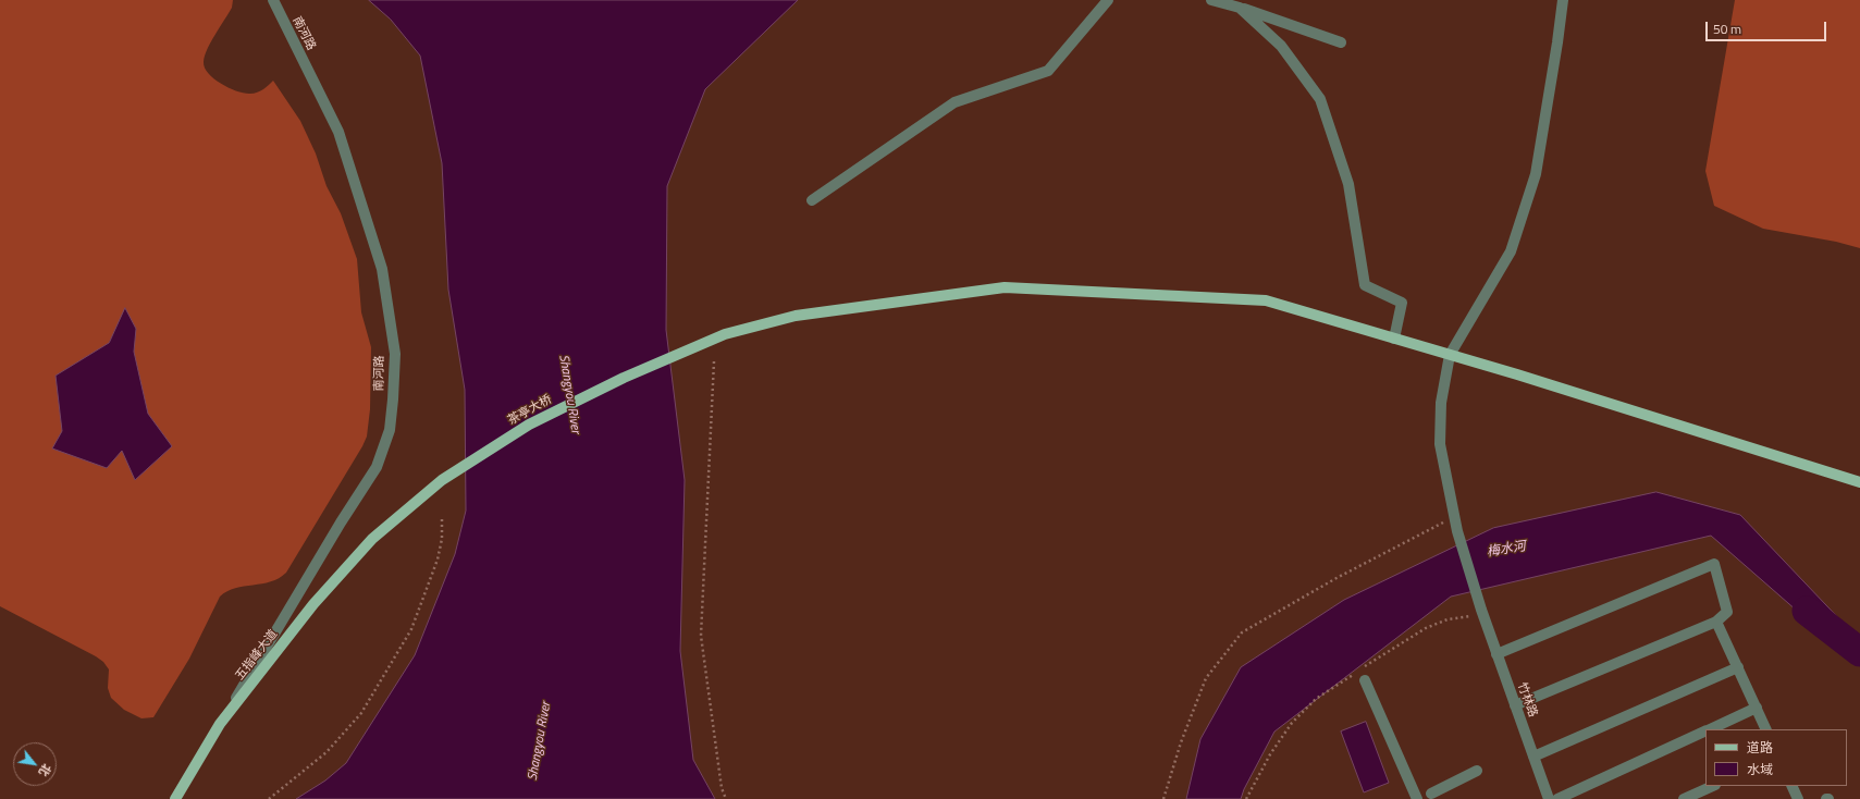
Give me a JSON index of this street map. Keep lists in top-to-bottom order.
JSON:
{
  "streets": {
    "main road": ["茶亭大桥", "五指峰大道"],
    "street": ["南河路", "竹林路"]
  },
  "crossings": [
    ["南河路", "五指峰大道"],
    ["茶亭大桥", "五指峰大道"],
    ["茶亭大桥", "竹林路"]
  ],
  "water": ["Shangyou River", "梅水河"],
  "legend": ["道路", "水域"],
  "scale_bar": "50 m",
  "north": "bottom right"
}
